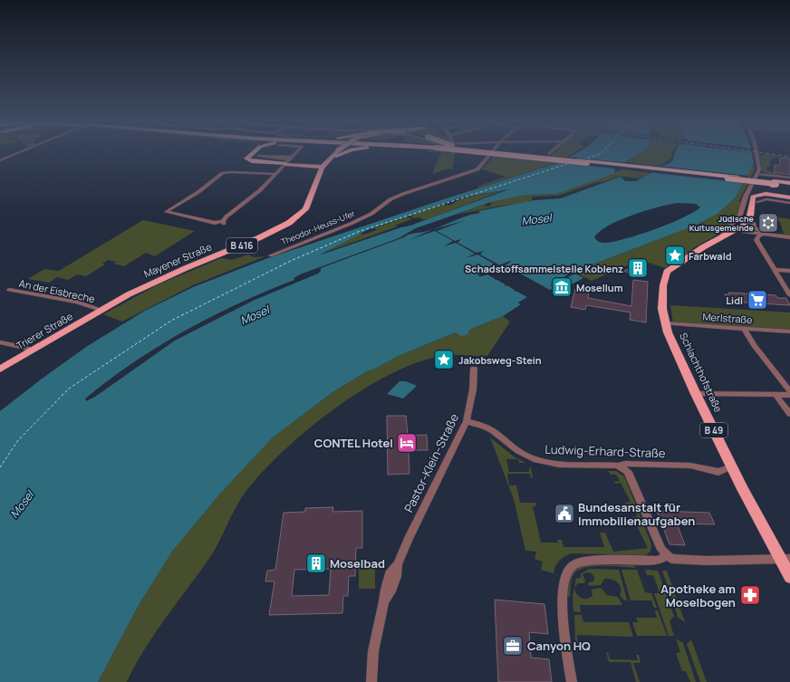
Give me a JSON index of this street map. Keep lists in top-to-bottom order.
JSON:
{
  "streets": {
    "main road": [
      "B 416",
      "Mayener Straße",
      "Trierer Straße",
      "Schlachthofstraße",
      "B 49"
    ],
    "street": [
      "Theodor-Heuss-Ufer",
      "An der Eisbreche",
      "Merlstraße",
      "Ludwig-Erhard-Straße",
      "Pastor-Klein-Straße"
    ]
  },
  "crossings": [
    ["Mayener Straße", "An der Eisbreche"],
    ["Mayener Straße", "Trierer Straße"],
    ["An der Eisbreche", "Trierer Straße"],
    ["Merlstraße", "Schlachthofstraße"],
    ["Schlachthofstraße", "Ludwig-Erhard-Straße"],
    ["Ludwig-Erhard-Straße", "Pastor-Klein-Straße"]
  ],
  "water": ["Mosel"],
  "places": {
    "synagogue": ["Jüdische Kultusgemeinde"],
    "place": ["Farbwald", "Jakobsweg-Stein"],
    "building": ["Schadstoffsammelstelle Koblenz", "Moselbad"],
    "museum": ["Mosellum"],
    "supermarket": ["Lidl"],
    "hotel": ["CONTEL Hotel"],
    "public building": ["Bundesanstalt für Immobilienaufgaben"],
    "pharmacy": ["Apotheke am Moselbogen"],
    "office": ["Canyon HQ"]
  }
}
